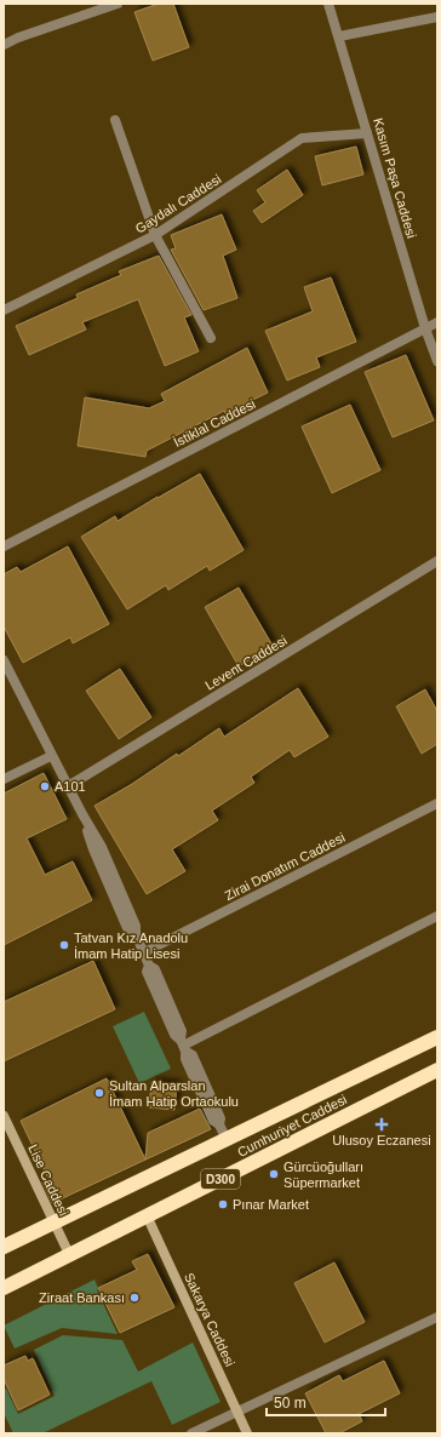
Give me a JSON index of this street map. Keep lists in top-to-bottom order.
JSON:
{
  "streets": {
    "highway": ["Cumhuriyet Caddesi", "D300"],
    "street": [
      "Kasım Paşa Caddesi",
      "Gaydalı Caddesi",
      "İstiklal Caddesi",
      "Levent Caddesi",
      "Zirai Donatım Caddesi",
      "Lise Caddesi",
      "Sakarya Caddesi"
    ]
  },
  "crossings": [
    ["Kasım Paşa Caddesi", "Gaydalı Caddesi"],
    ["Kasım Paşa Caddesi", "İstiklal Caddesi"],
    ["Cumhuriyet Caddesi", "Lise Caddesi"],
    ["Cumhuriyet Caddesi", "Sakarya Caddesi"]
  ],
  "places": {
    "other": [
      "A101",
      "Tatvan Kız Anadolu İmam Hatip Lisesi",
      "Sultan Alparslan İmam Hatip Ortaokulu",
      "Gürcüoğulları Süpermarket",
      "Pınar Market",
      "Ziraat Bankası"
    ],
    "health": ["Ulusoy Eczanesi"]
  },
  "scale_bar": "50 m"
}
